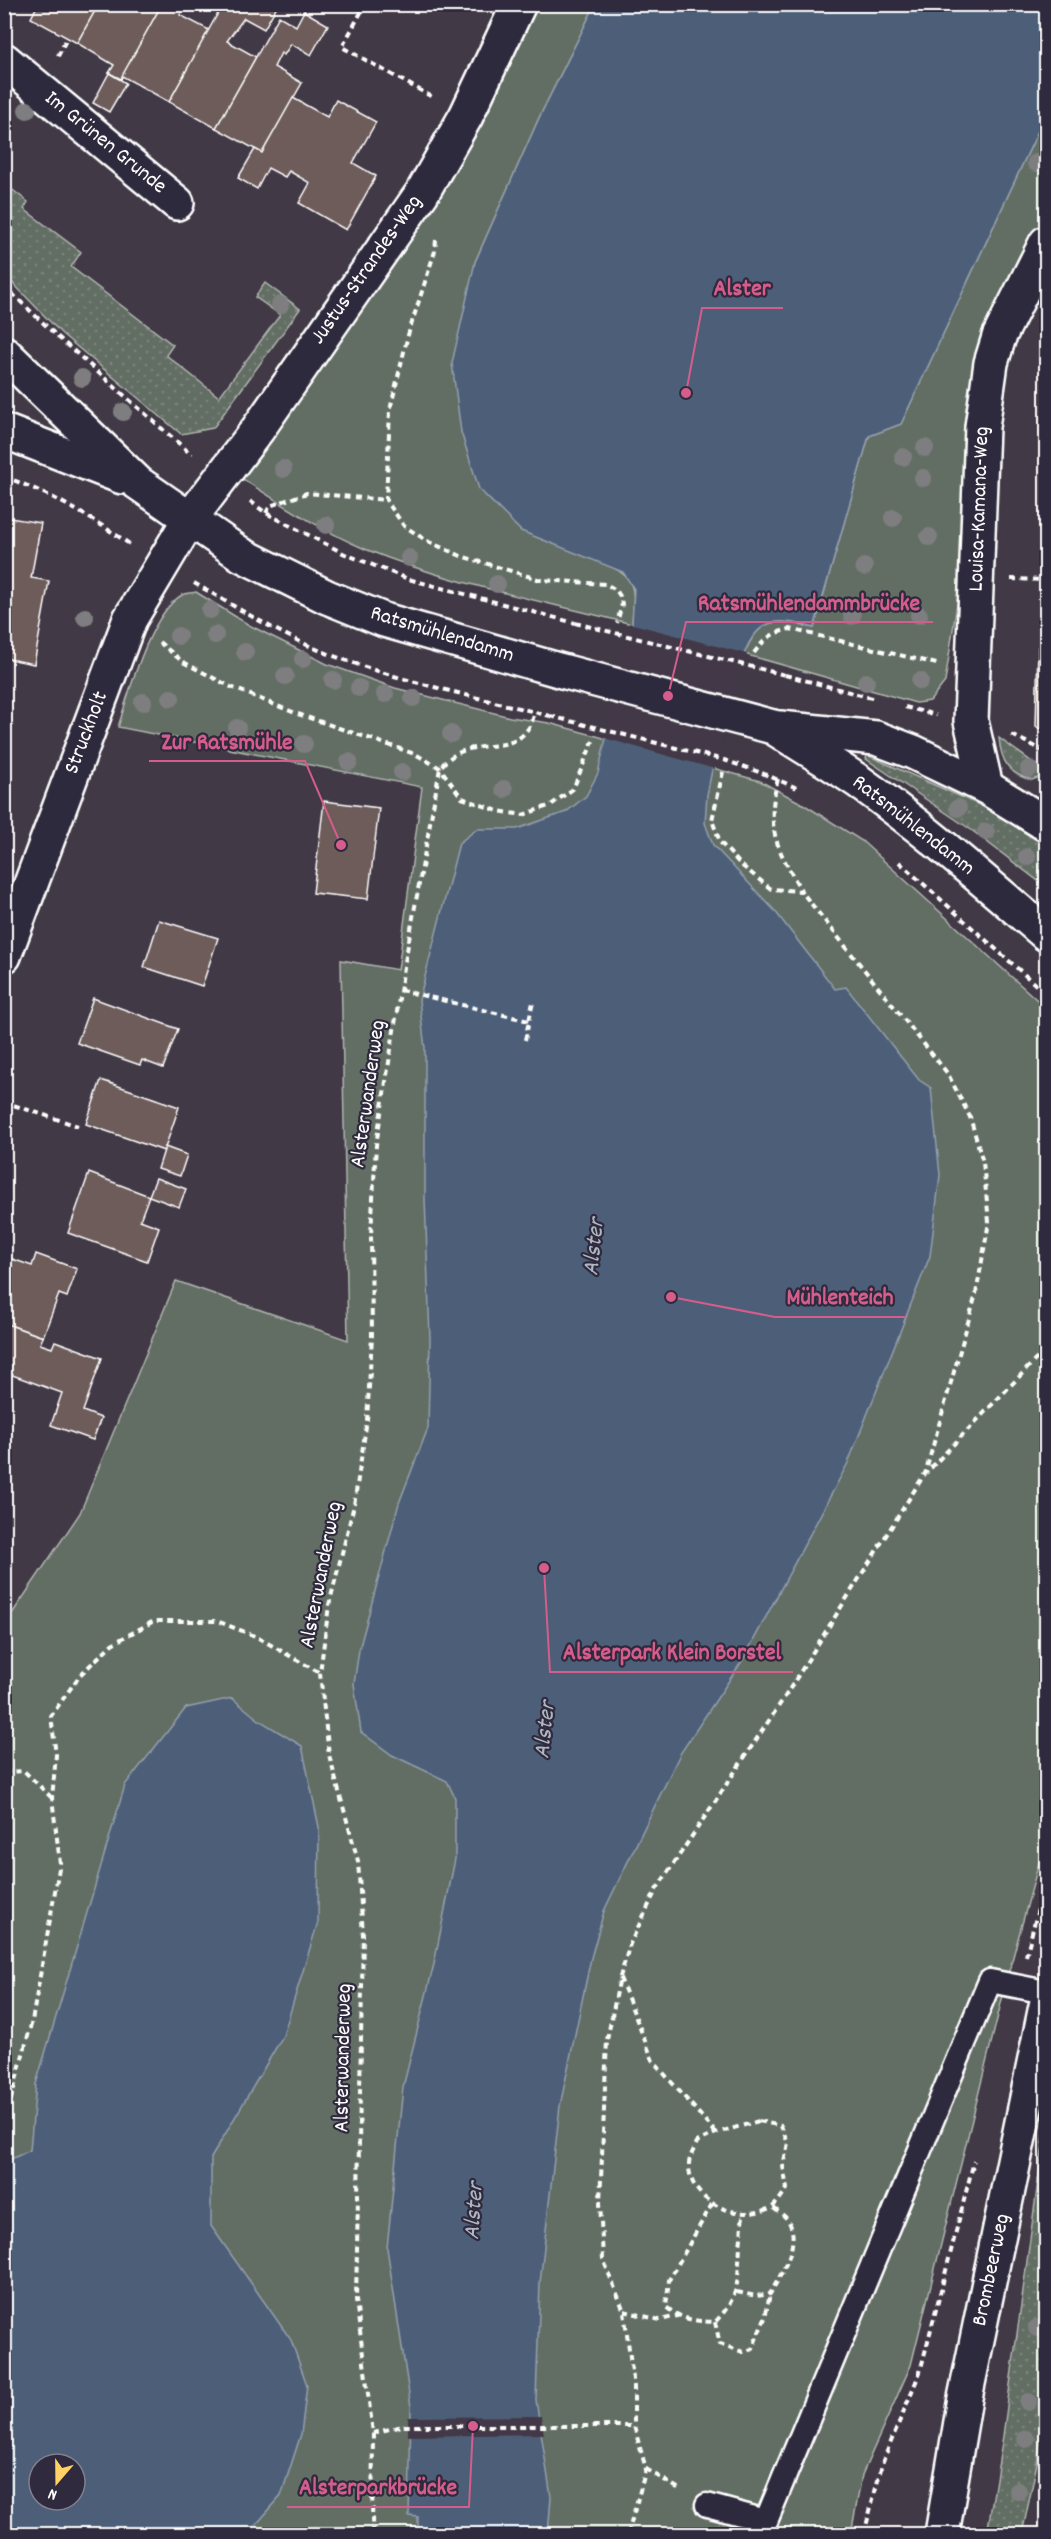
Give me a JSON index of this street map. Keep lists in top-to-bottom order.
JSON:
{
  "streets": {
    "main road": [
      "Im Grünen Grunde",
      "Justus-Strandes-Weg",
      "Louisa-Kamana-Weg",
      "Ratsmühlendamm",
      "Struckholt",
      "Brombeerweg"
    ],
    "path": ["Alsterwanderweg"]
  },
  "crossings": [
    ["Justus-Strandes-Weg", "Ratsmühlendamm"],
    ["Justus-Strandes-Weg", "Struckholt"],
    ["Louisa-Kamana-Weg", "Ratsmühlendamm"],
    ["Ratsmühlendamm", "Struckholt"]
  ],
  "water": ["Alster"],
  "places": [
    "Alster",
    "Ratsmühlendammbrücke",
    "Zur Ratsmühle",
    "Mühlenteich",
    "Alsterpark Klein Borstel",
    "Alsterparkbrücke"
  ],
  "north": "bottom"
}
